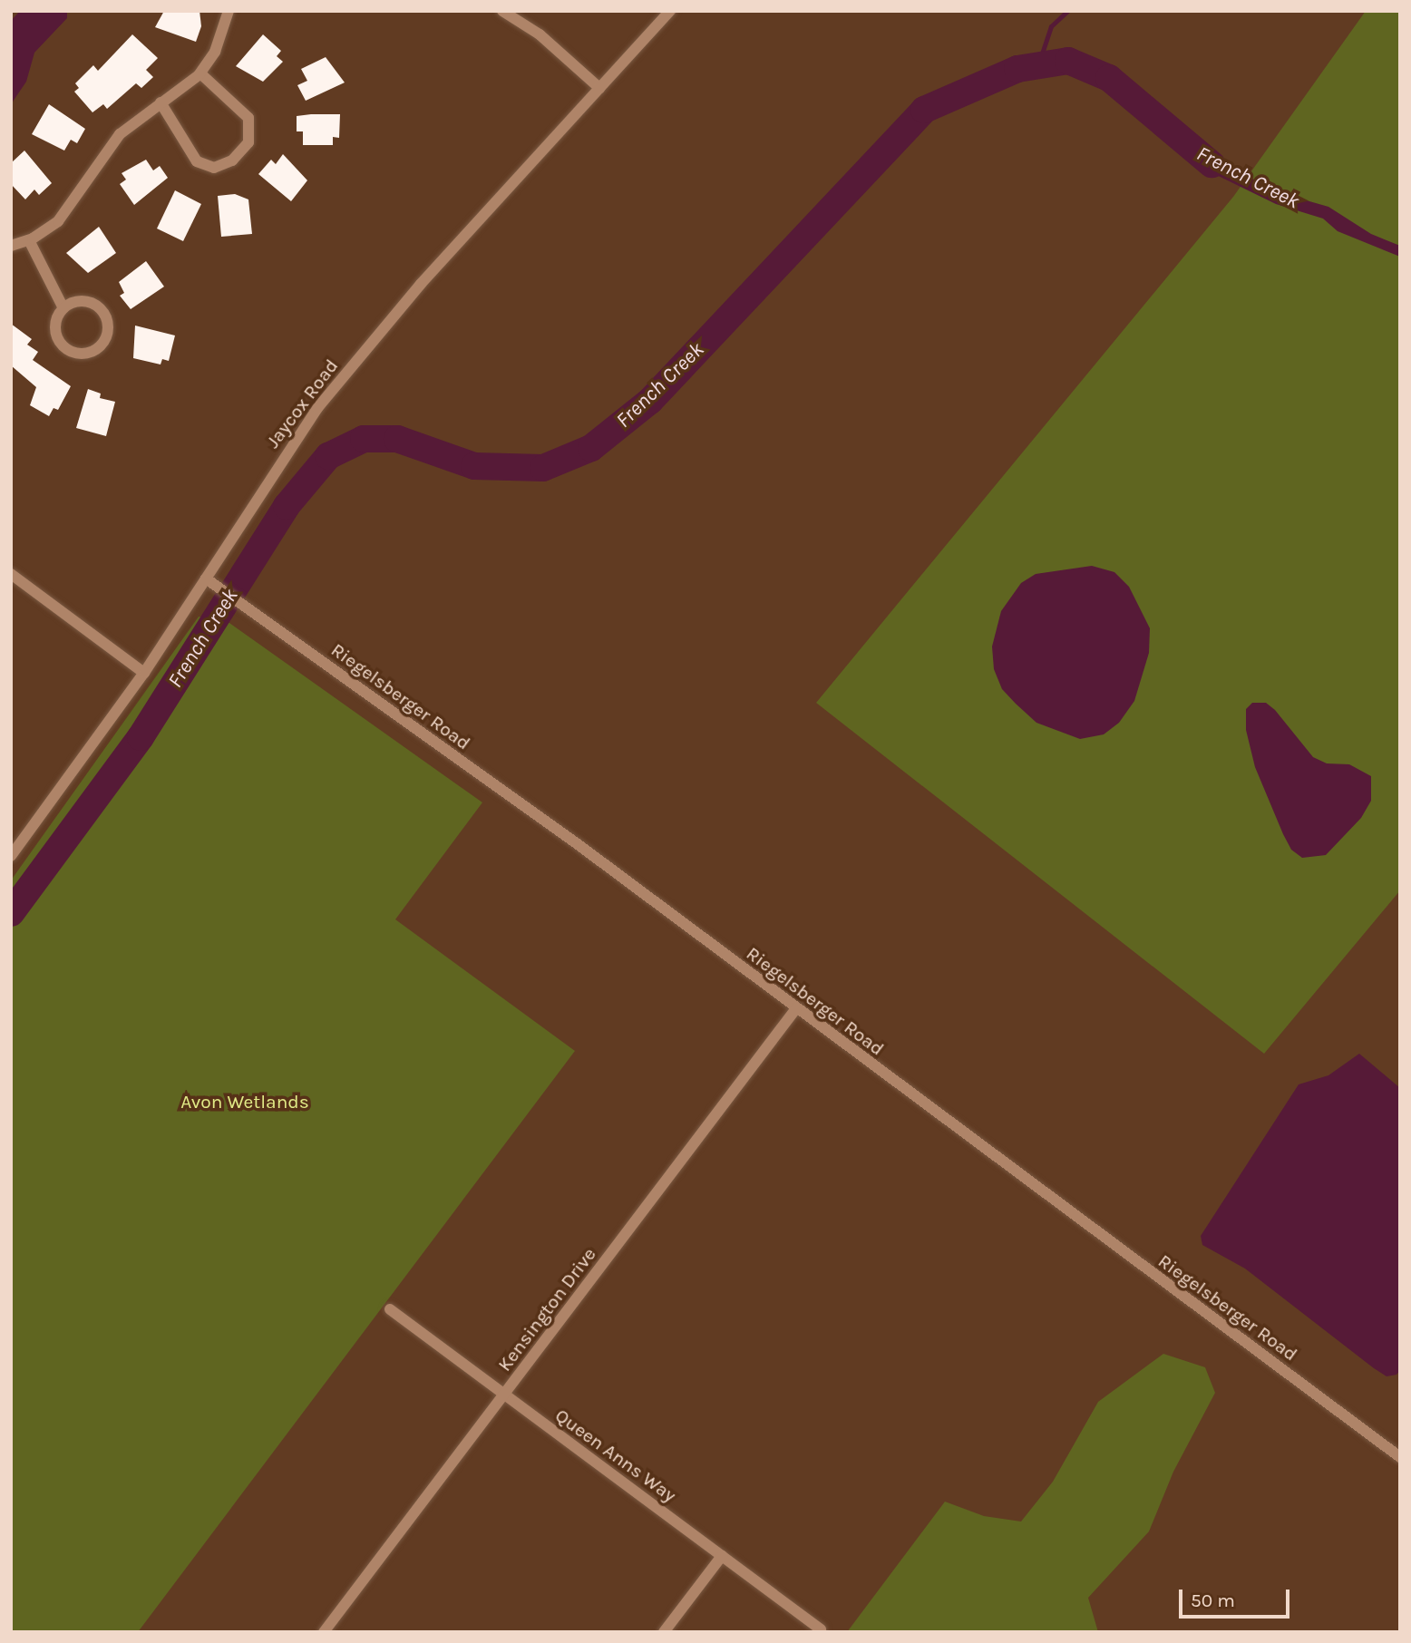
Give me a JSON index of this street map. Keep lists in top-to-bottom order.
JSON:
{
  "streets": {
    "street": [
      "Jaycox Road",
      "Riegelsberger Road",
      "Kensington Drive",
      "Queen Anns Way"
    ]
  },
  "crossings": [
    ["Jaycox Road", "Riegelsberger Road"],
    ["Riegelsberger Road", "Kensington Drive"],
    ["Kensington Drive", "Queen Anns Way"]
  ],
  "water": ["French Creek"],
  "parks": ["Avon Wetlands"],
  "scale_bar": "50 m"
}
